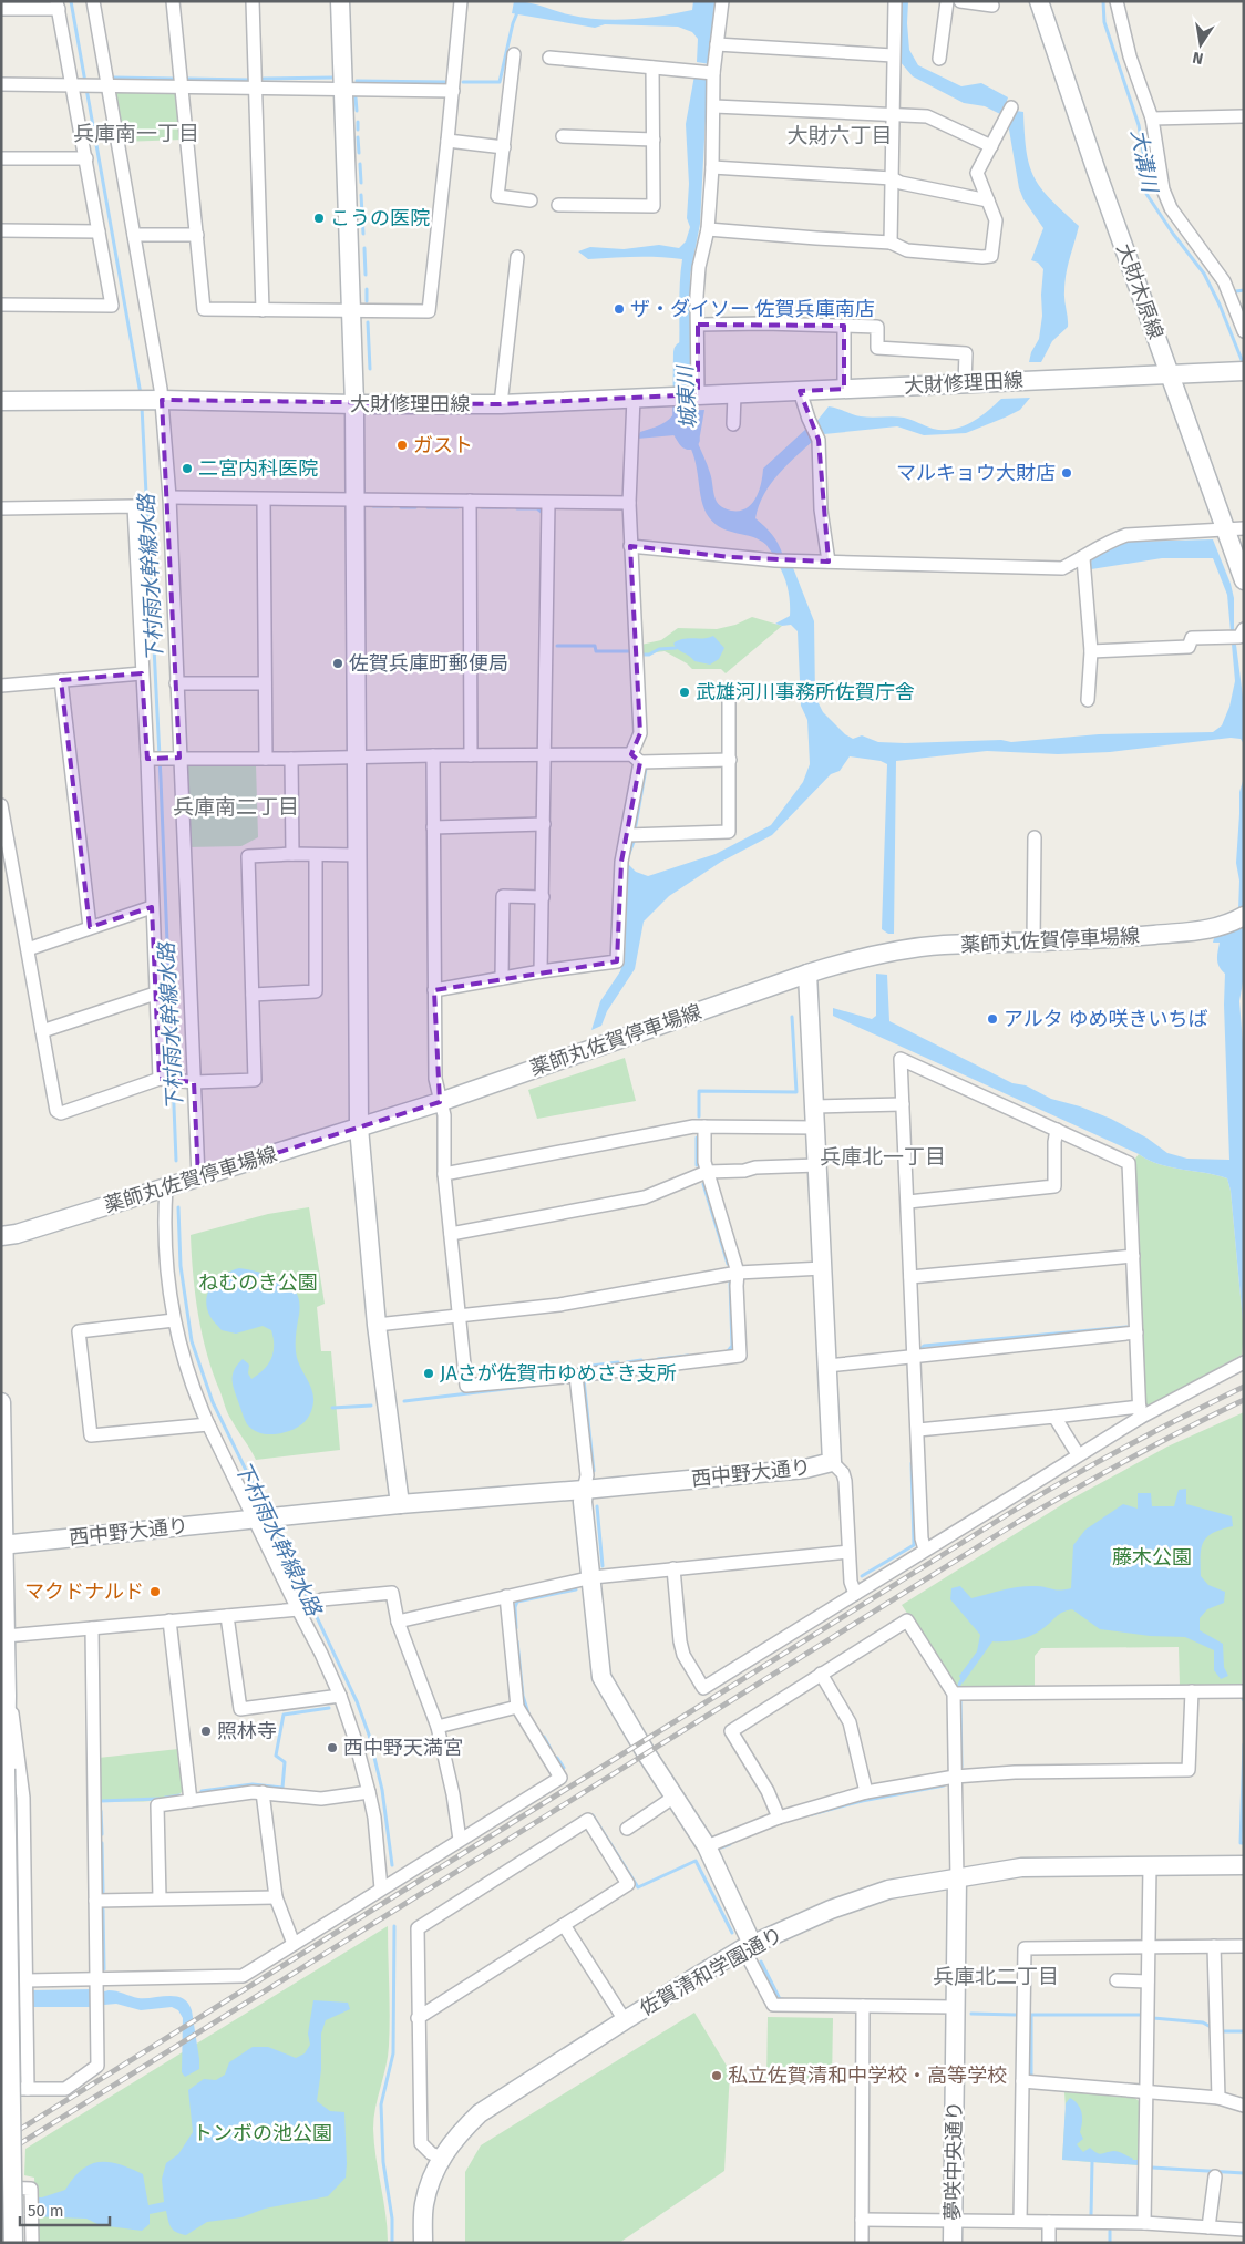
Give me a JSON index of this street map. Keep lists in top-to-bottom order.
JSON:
{
  "streets": {
    "street": [
      "大財木原線",
      "大財修理田線",
      "薬師丸佐賀停車場線",
      "西中野大通り",
      "佐賀清和学園通り",
      "夢咲中央通り"
    ]
  },
  "crossings": [
    ["大財木原線", "大財修理田線"],
    ["薬師丸佐賀停車場線", "西中野大通り"],
    ["佐賀清和学園通り", "夢咲中央通り"]
  ],
  "districts": [
    "兵庫南一丁目",
    "大財六丁目",
    "兵庫南二丁目",
    "兵庫北一丁目",
    "兵庫北二丁目"
  ],
  "water": ["大溝川", "城東川", "下村雨水幹線水路"],
  "parks": ["ねむのき公園", "藤木公園", "トンボの池公園"],
  "places": [
    "こうの医院",
    "ザ・ダイソー 佐賀兵庫南店",
    "ガスト",
    "二宮内科医院",
    "マルキョウ大財店",
    "佐賀兵庫町郵便局",
    "武雄河川事務所佐賀庁舎",
    "アルタ ゆめ咲きいちば",
    "JAさが佐賀市ゆめさき支所",
    "マクドナルド",
    "照林寺",
    "西中野天満宮",
    "私立佐賀清和中学校・高等学校"
  ],
  "scale_bar": "50 m",
  "north": "bottom"
}
